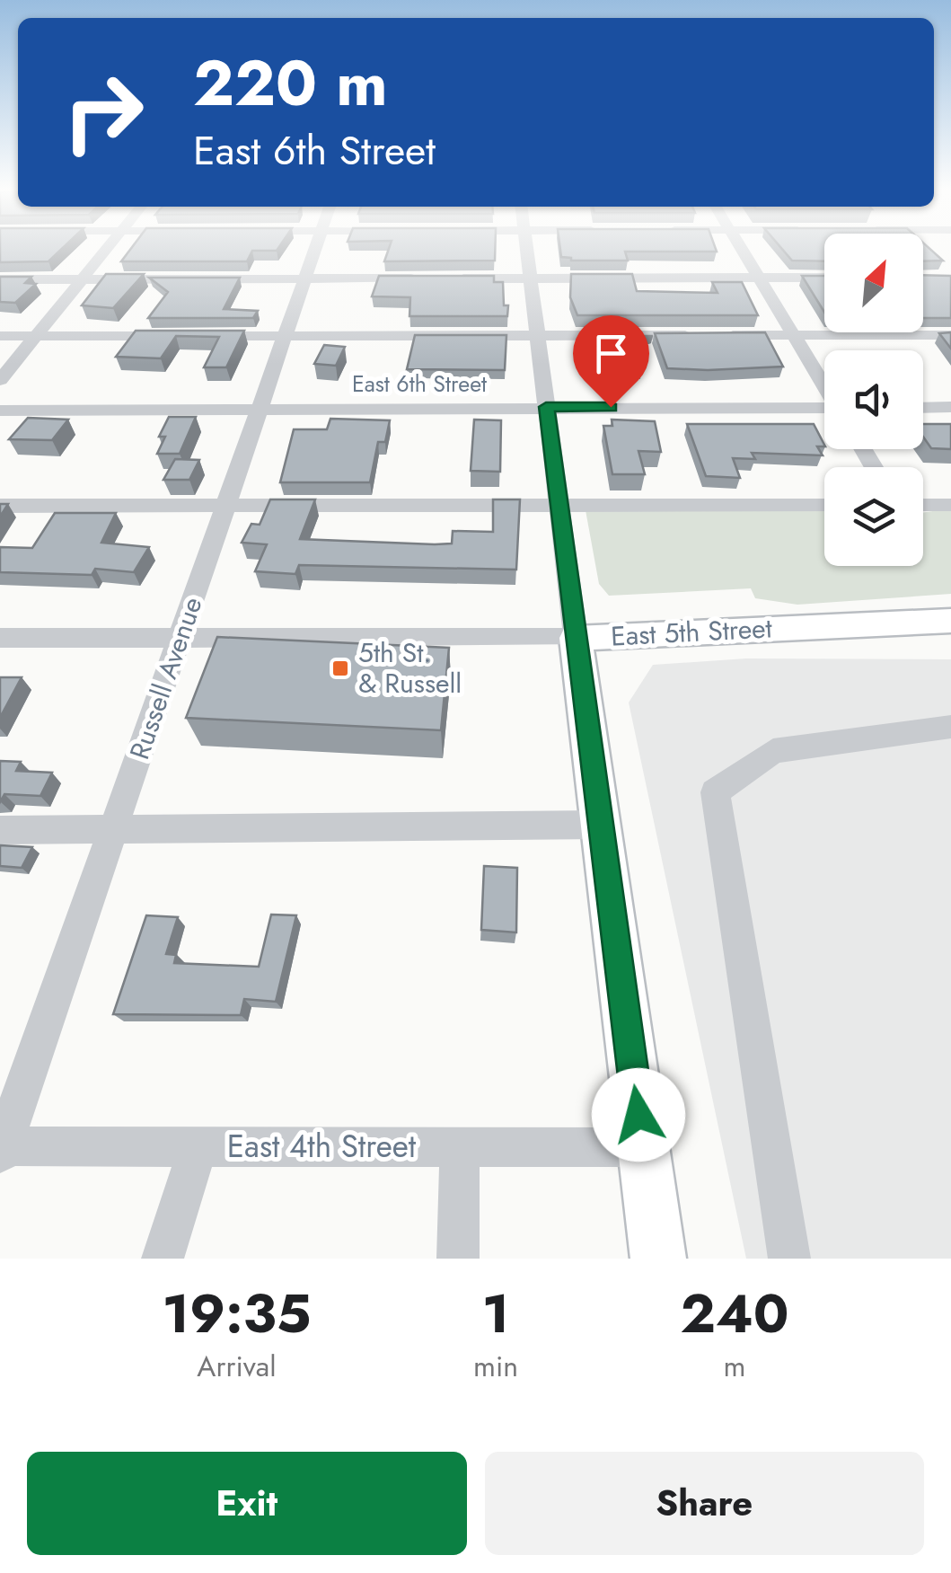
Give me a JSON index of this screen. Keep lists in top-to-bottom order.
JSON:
{
  "streets": {
    "main road": ["East 5th Street"],
    "street": ["East 6th Street", "Russell Avenue", "East 4th Street"]
  },
  "crossings": [
    ["East 6th Street", "Russell Avenue"],
    ["East 5th Street", "Russell Avenue"],
    ["Russell Avenue", "East 4th Street"]
  ],
  "places": {
    "transit": ["5th St. & Russell"]
  },
  "north": "top right",
  "page": {
    "turn": ["220 m", "East 6th Street"],
    "eta": [
      "19:35",
      "Arrival",
      "1",
      "min",
      "240",
      "m"
    ],
    "buttons": ["Exit", "Share"]
  }
}
